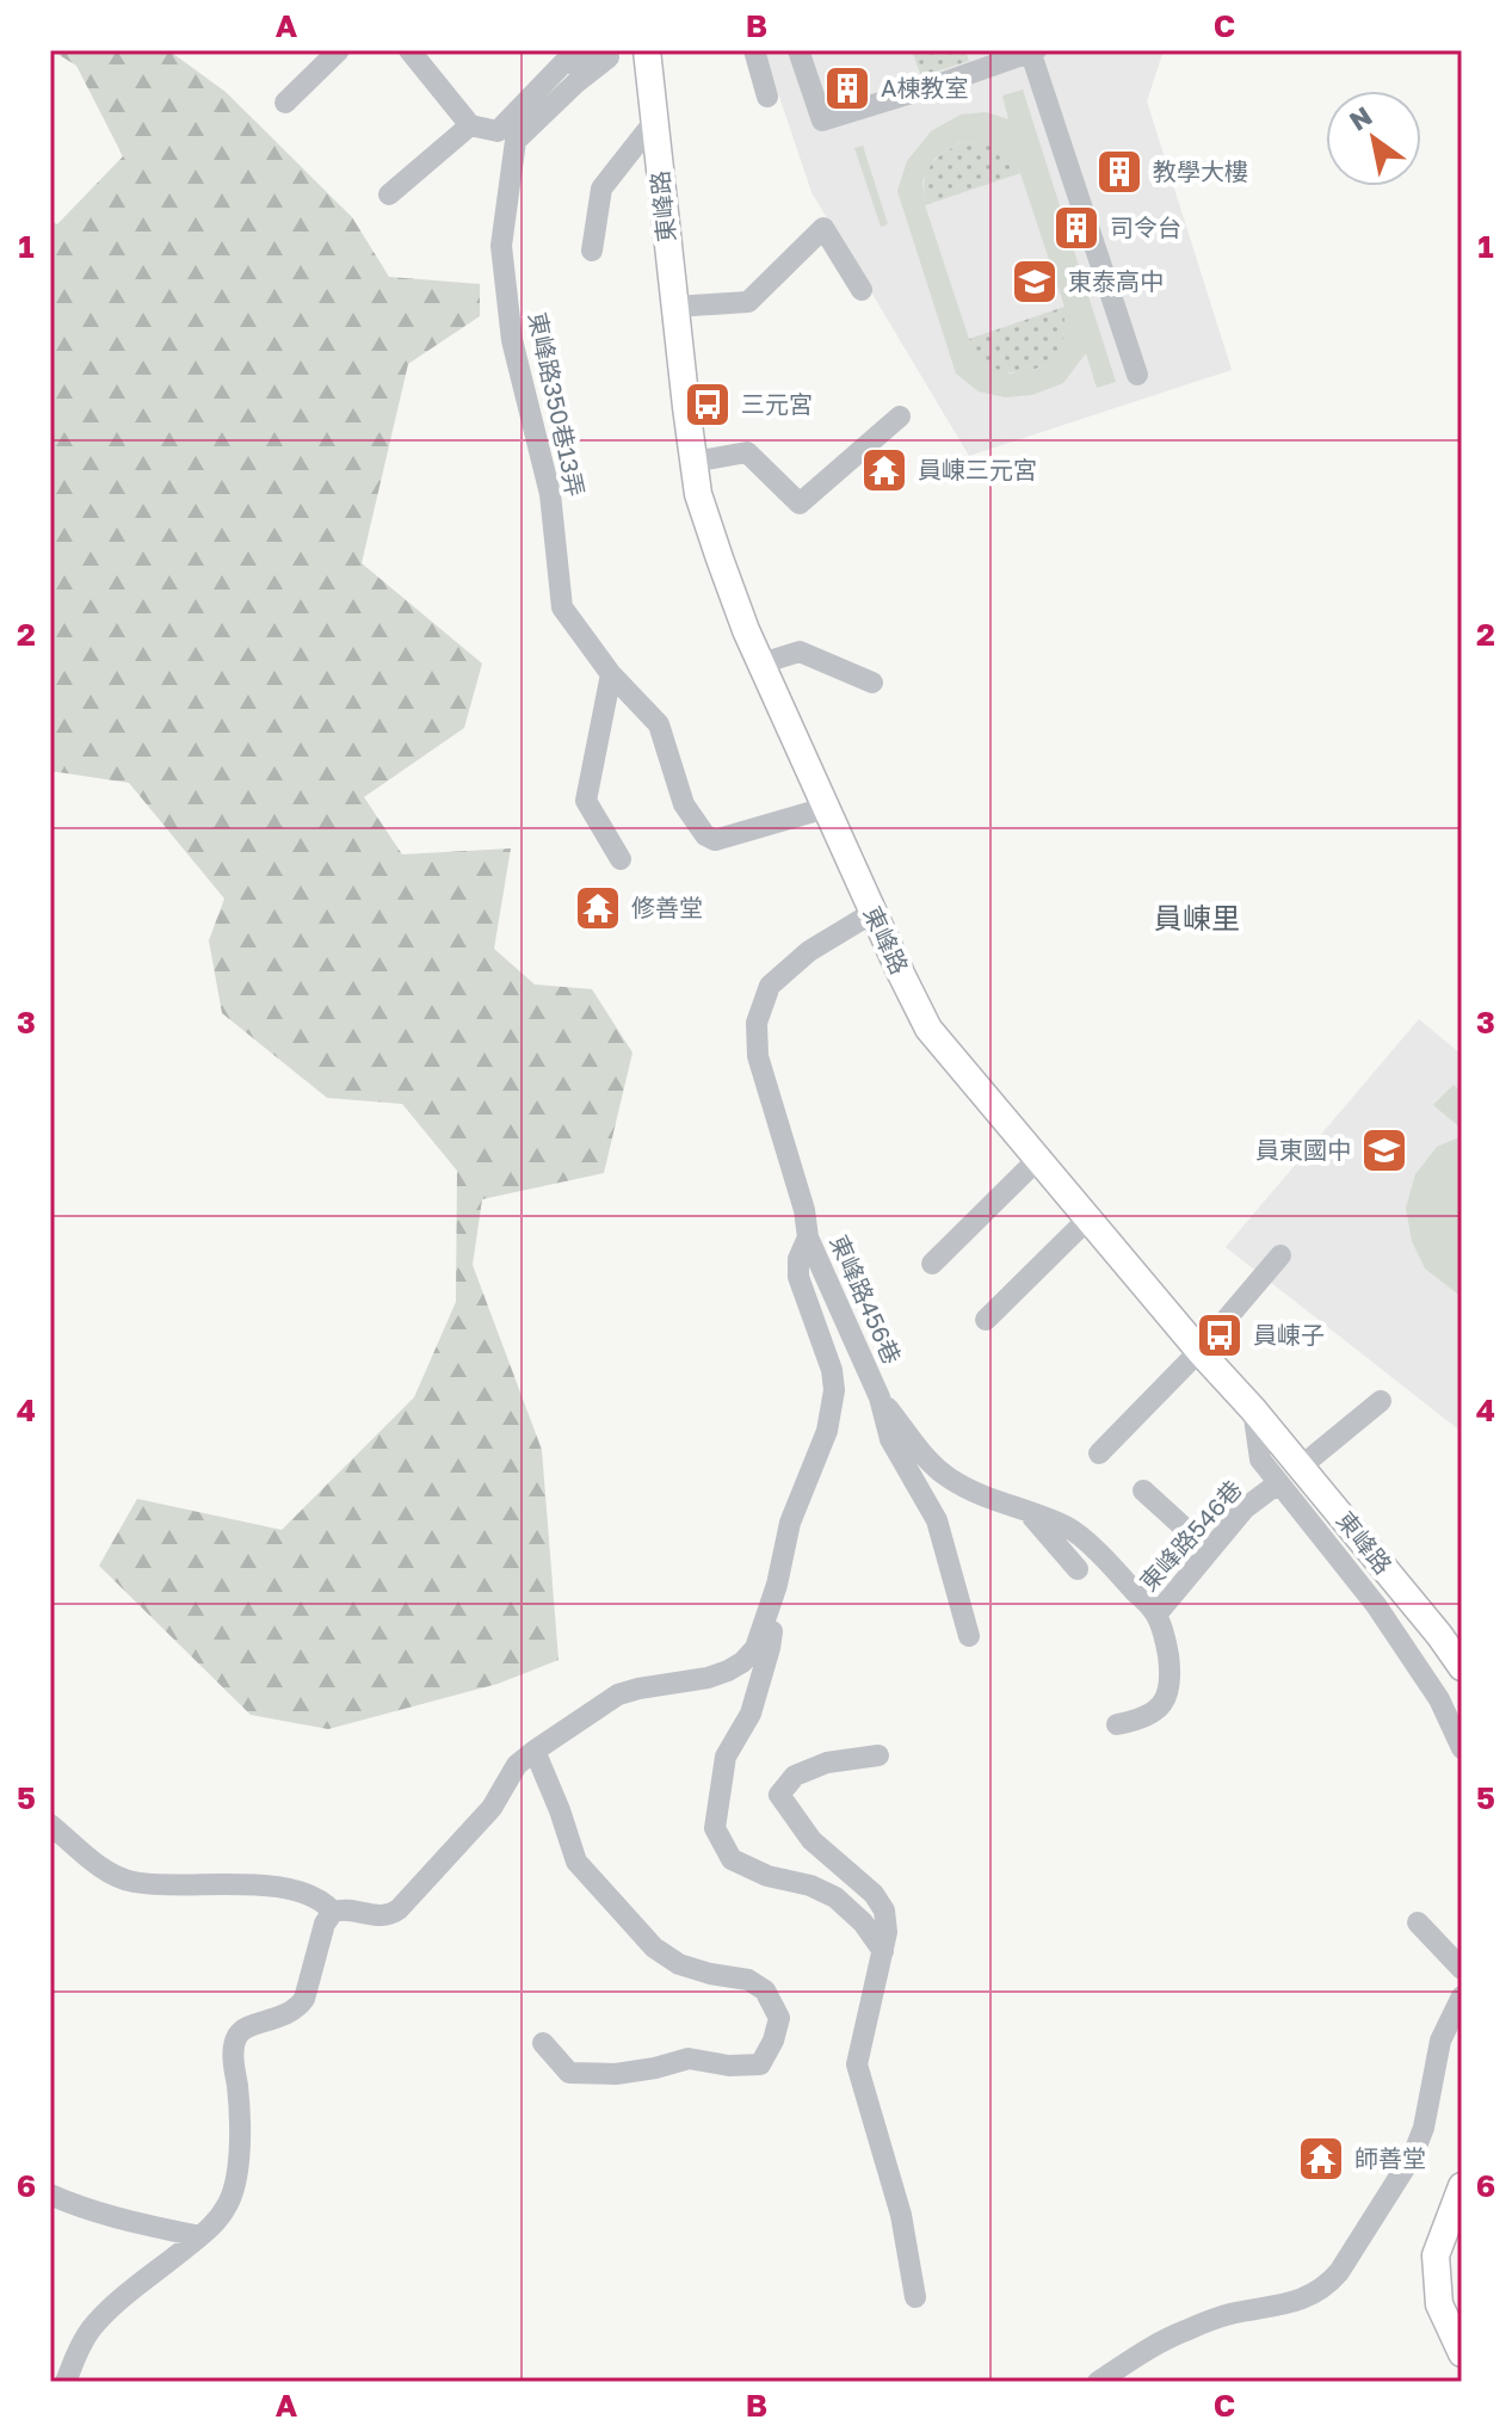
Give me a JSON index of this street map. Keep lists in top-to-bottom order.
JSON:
{
  "streets": {
    "main road": ["東峰路"],
    "street": ["東峰路350巷13弄", "東峰路456巷", "東峰路546巷"]
  },
  "crossings": [
    ["東峰路", "東峰路350巷13弄"],
    ["東峰路", "東峰路456巷"],
    ["東峰路456巷", "東峰路546巷"]
  ],
  "districts": ["員崠里"],
  "places": {
    "building": ["A棟教室", "教學大樓", "司令台"],
    "school or university": ["東泰高中", "員東國中"],
    "bus stop": ["三元宮", "員崠子"],
    "temple": ["員崠三元宮", "修善堂", "師善堂"]
  },
  "north": "top left",
  "grid": {
    "columns": ["A", "B", "C"],
    "rows": [
      "1",
      "2",
      "3",
      "4",
      "5",
      "6"
    ]
  }
}
